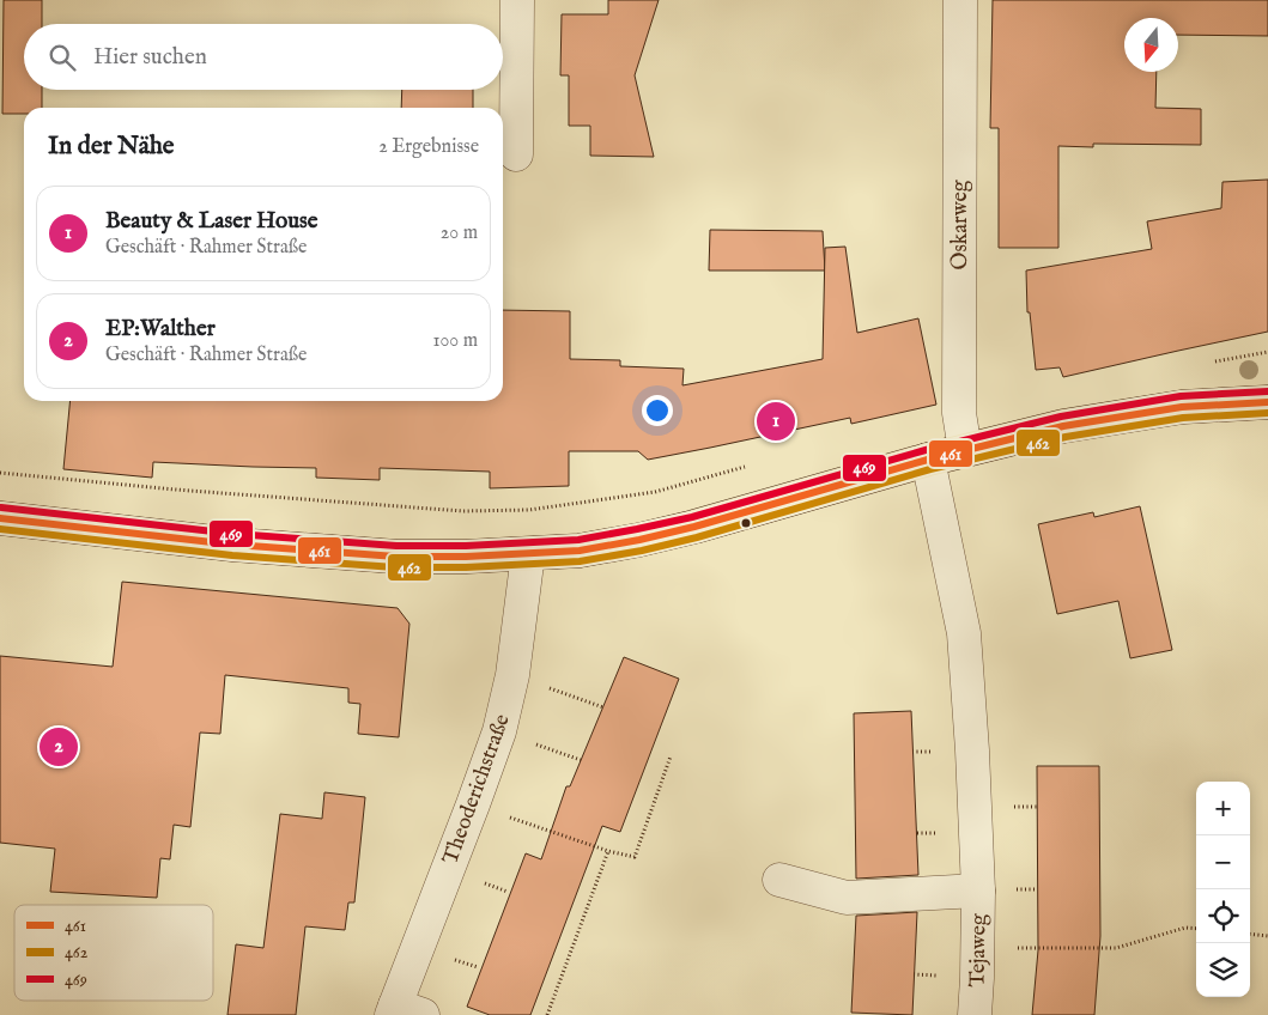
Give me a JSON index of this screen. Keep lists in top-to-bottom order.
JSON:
{
  "streets": {
    "street": ["Oskarweg", "Theoderichstraße", "Tejaweg"]
  },
  "lines": ["transit line 469", "transit line 461", "transit line 462"],
  "legend": ["461", "462", "469"],
  "north": "bottom",
  "page": {
    "search": "Hier suchen",
    "heading": ["In der Nähe", "2 Ergebnisse"],
    "list": [
      {
        "mark": "1",
        "name": "Beauty & Laser House",
        "note": "Geschäft · Rahmer Straße",
        "value": "20 m"
      },
      {
        "mark": "2",
        "name": "EP:Walther",
        "note": "Geschäft · Rahmer Straße",
        "value": "100 m"
      }
    ],
    "pins": ["1", "2"],
    "map_buttons": ["+", "−"]
  }
}
